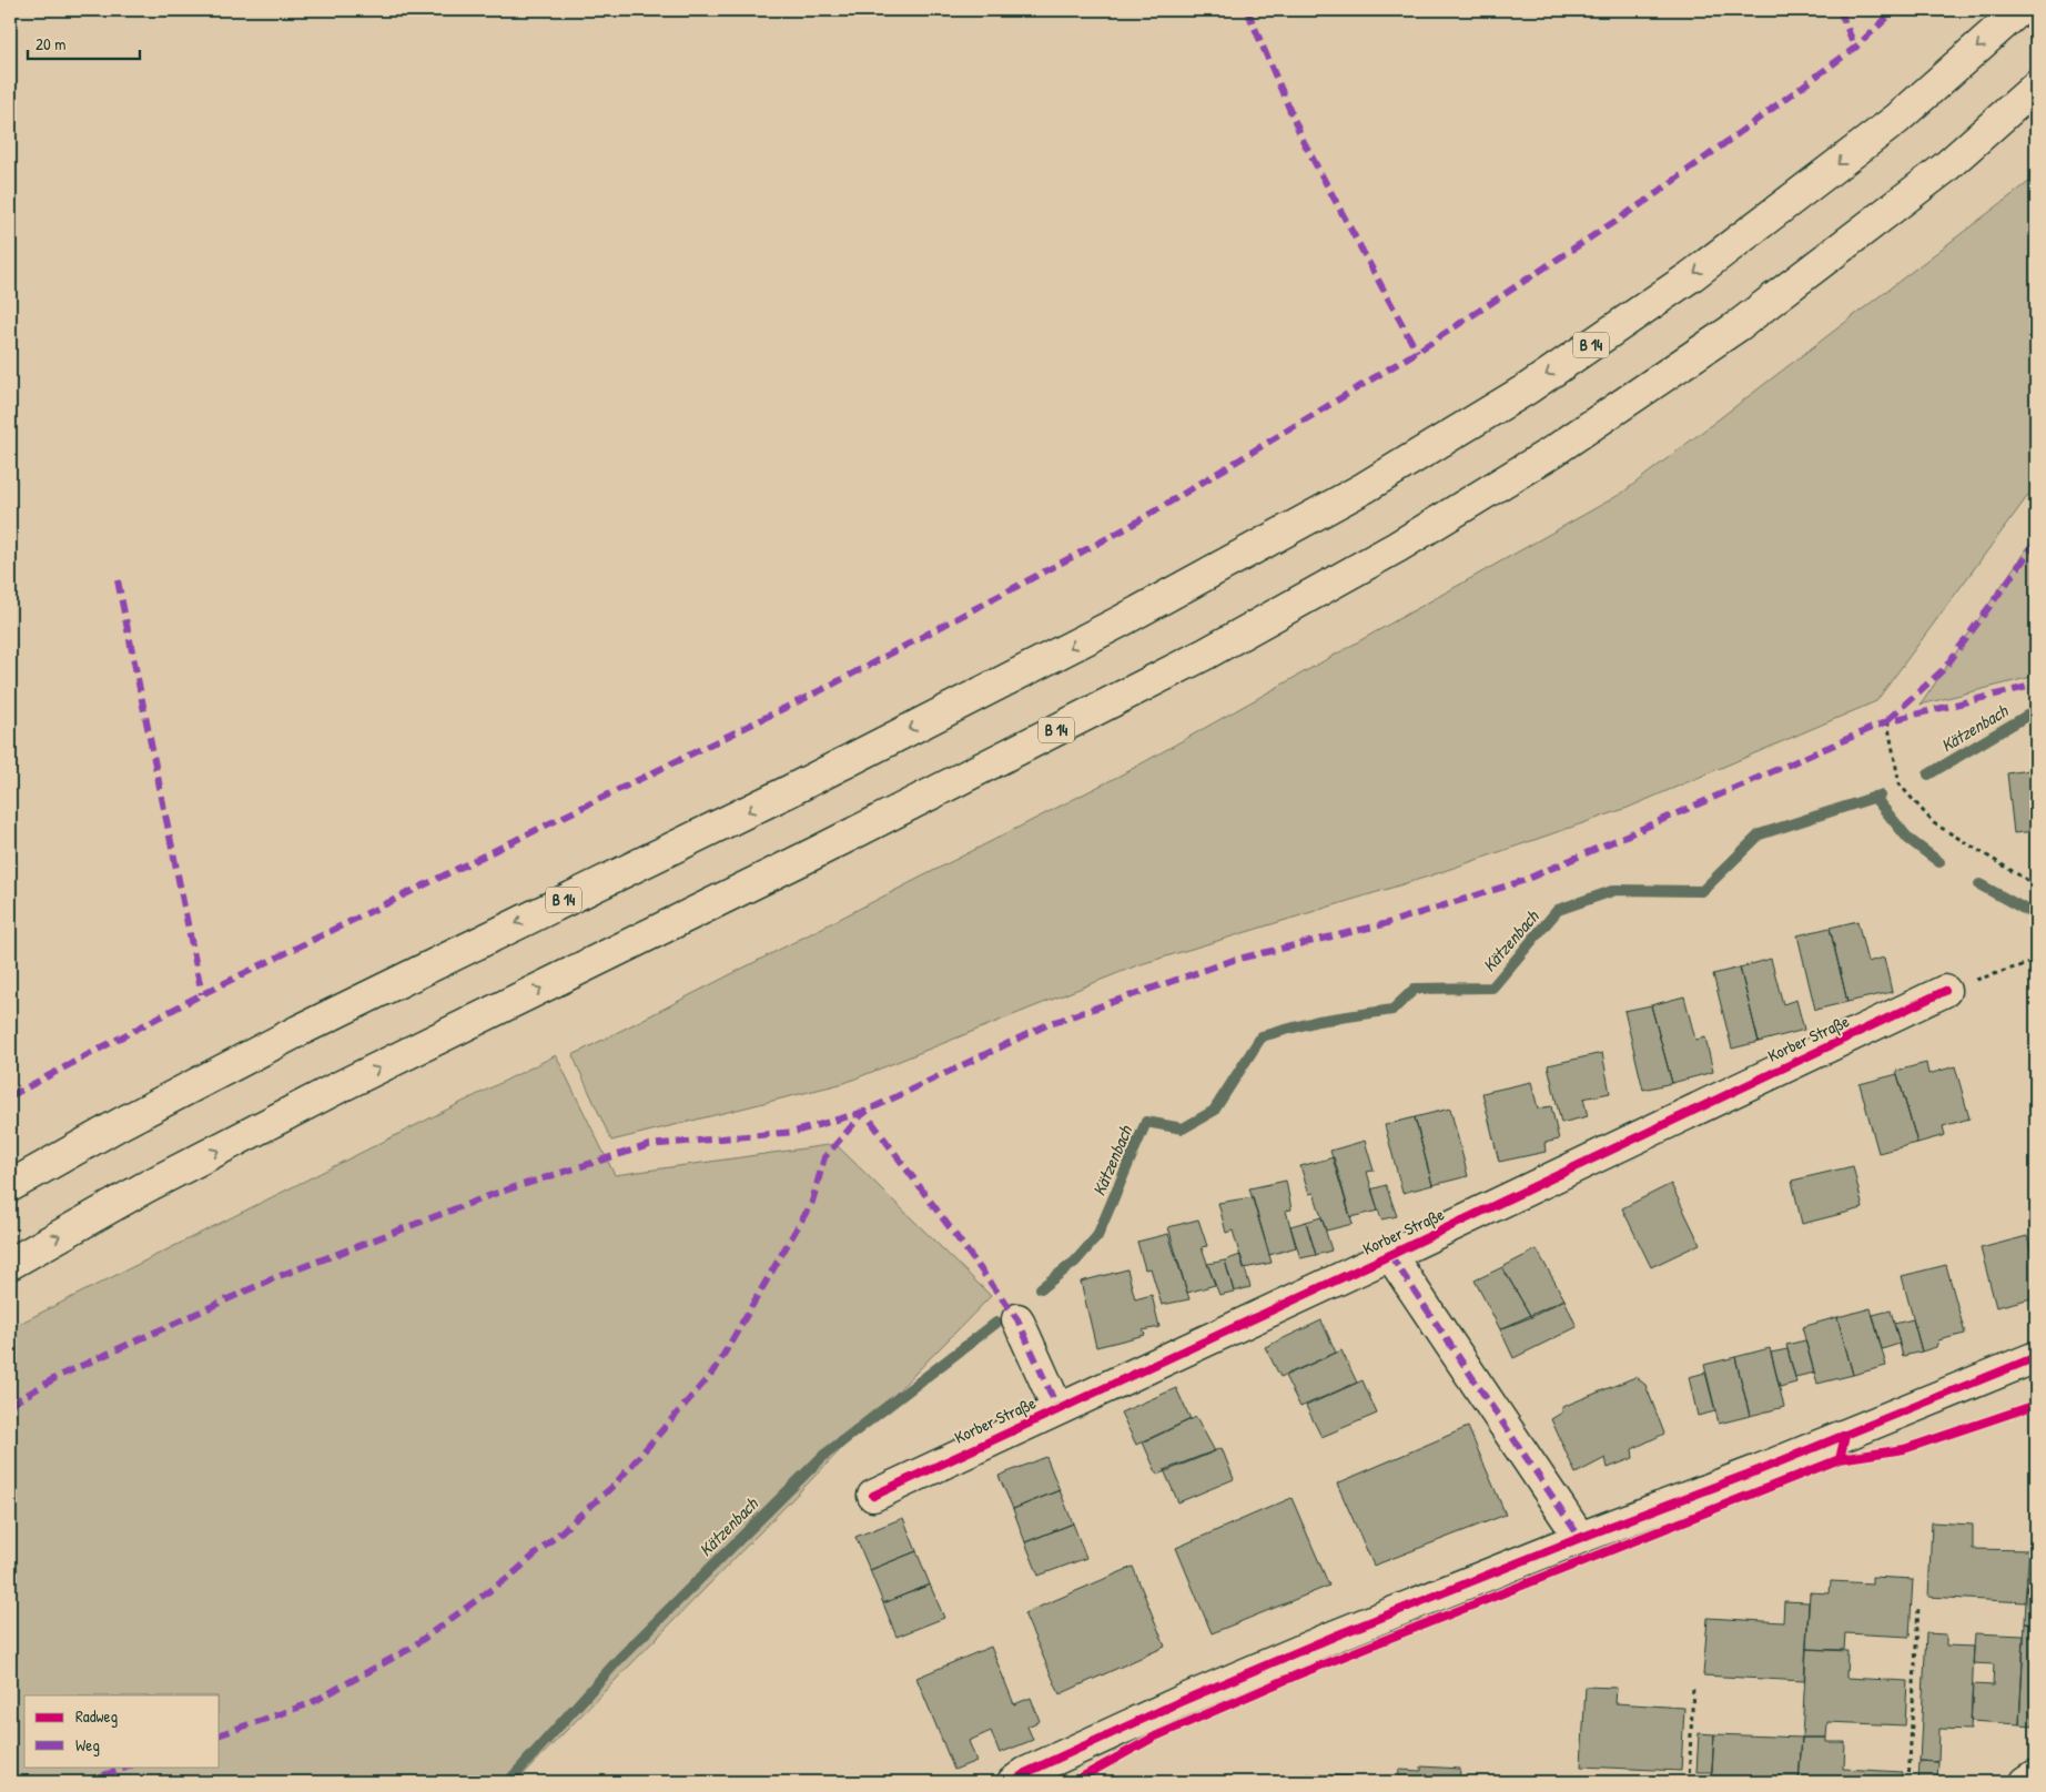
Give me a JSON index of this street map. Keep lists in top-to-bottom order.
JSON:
{
  "streets": {
    "main road": ["B 14", "Korber Straße"]
  },
  "water": ["Kätzenbach"],
  "legend": ["Radweg", "Weg"],
  "scale_bar": "20 m"
}
